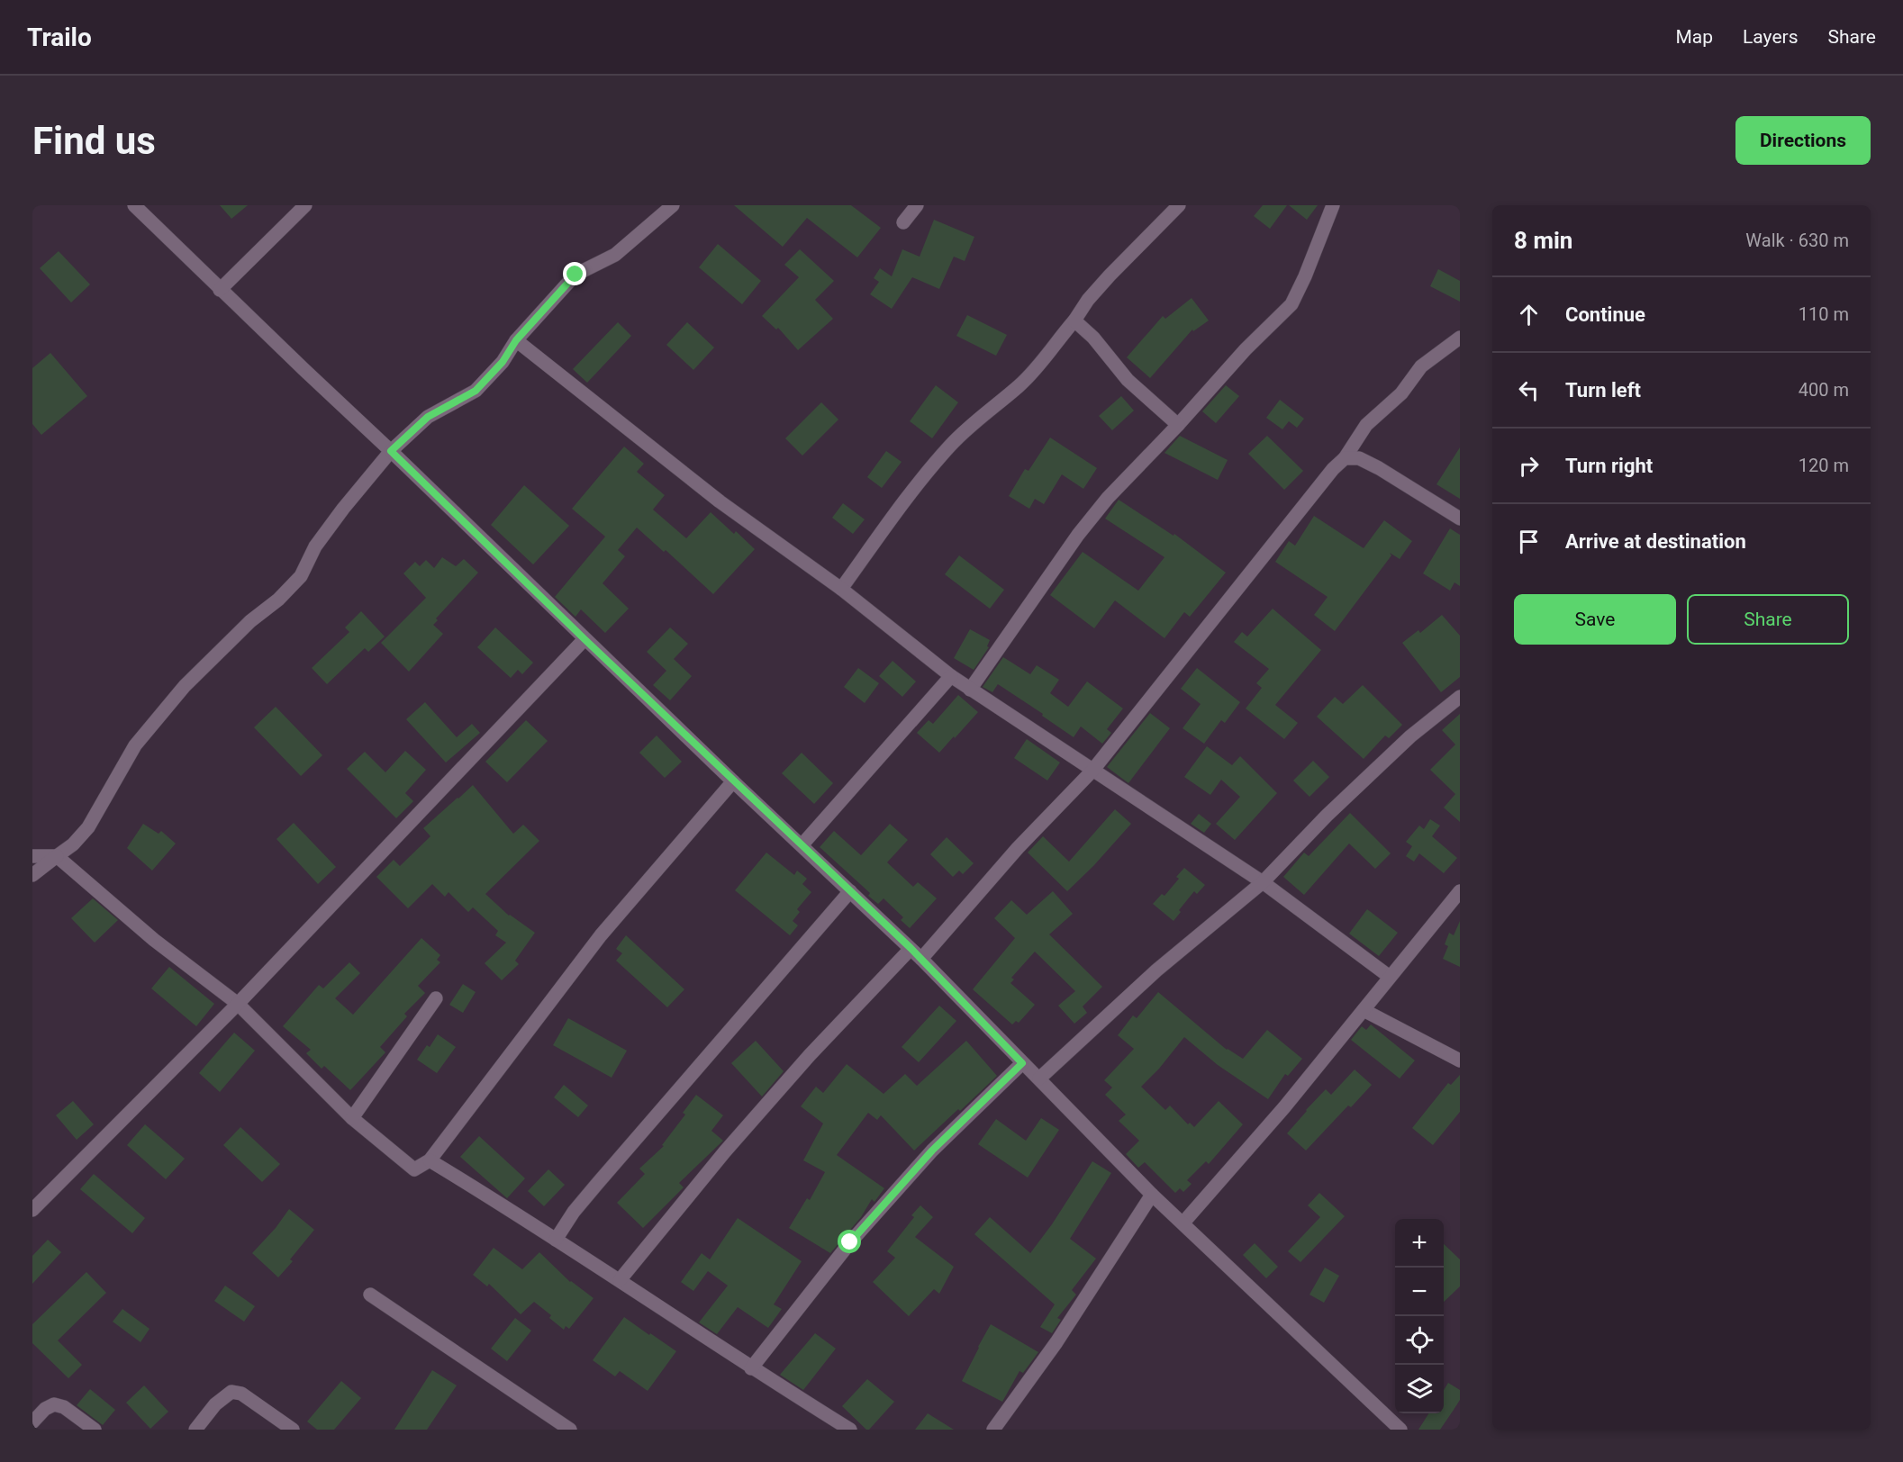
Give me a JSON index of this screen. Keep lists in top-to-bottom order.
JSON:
{
  "page": {
    "header": "Trailo",
    "nav": ["Map", "Layers", "Share"],
    "buttons": [
      "Directions",
      ["Save", "Share"]
    ],
    "title": "Find us",
    "heading": ["8 min", "Walk · 630 m"],
    "list": [
      ["Continue", "110 m"],
      ["Turn left", "400 m"],
      ["Turn right", "120 m"],
      "Arrive at destination"
    ],
    "map_buttons": ["+", "−"]
  }
}
